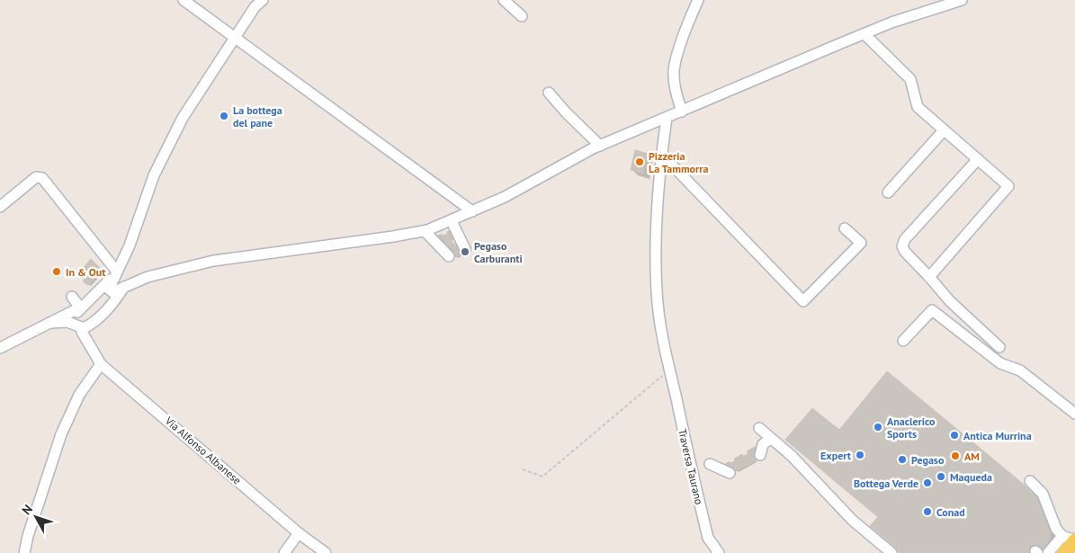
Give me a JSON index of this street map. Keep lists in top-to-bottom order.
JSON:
{
  "streets": {
    "street": ["Via Alfonso Albanese", "Traversa Taurano"]
  },
  "places": [
    "La bottega del pane",
    "Pizzeria La Tammorra",
    "Pegaso Carburanti",
    "In & Out",
    "Anaclerico Sports",
    "Antica Murrina",
    "Expert",
    "AM",
    "Pegaso",
    "Maqueda",
    "Bottega Verde",
    "Conad"
  ],
  "north": "top left"
}
